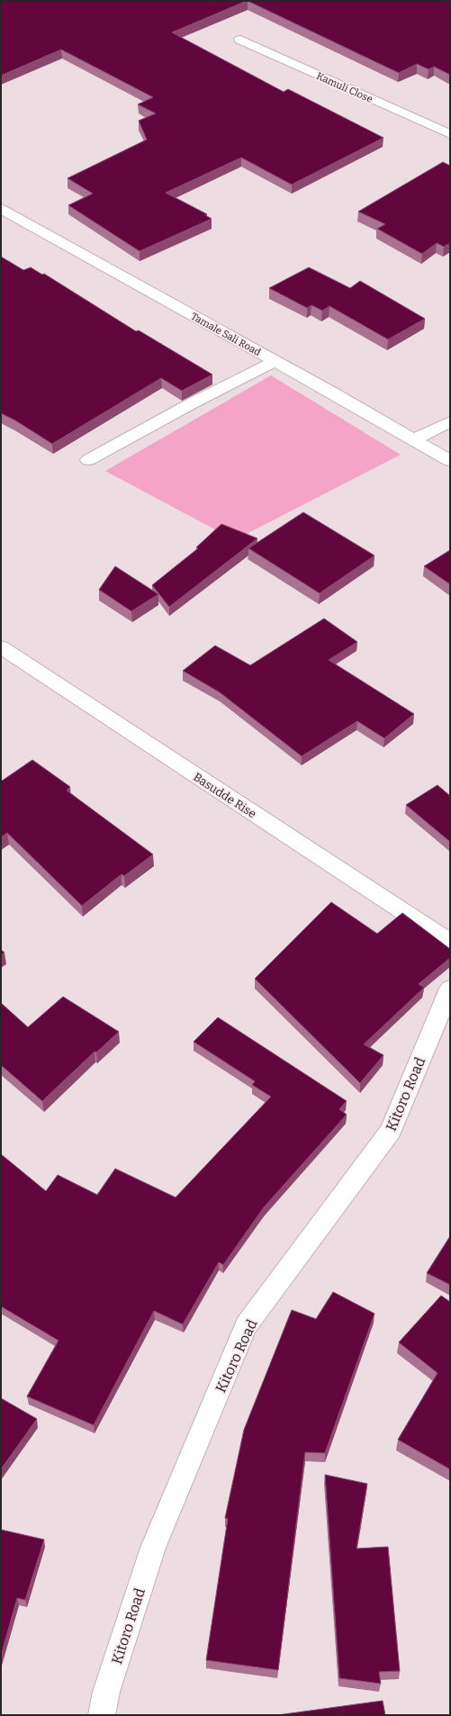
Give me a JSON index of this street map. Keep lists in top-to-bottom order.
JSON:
{
  "streets": {
    "street": [
      "Kamuli Close",
      "Tamale Sali Road",
      "Basudde Rise",
      "Kitoro Road"
    ]
  }
}
